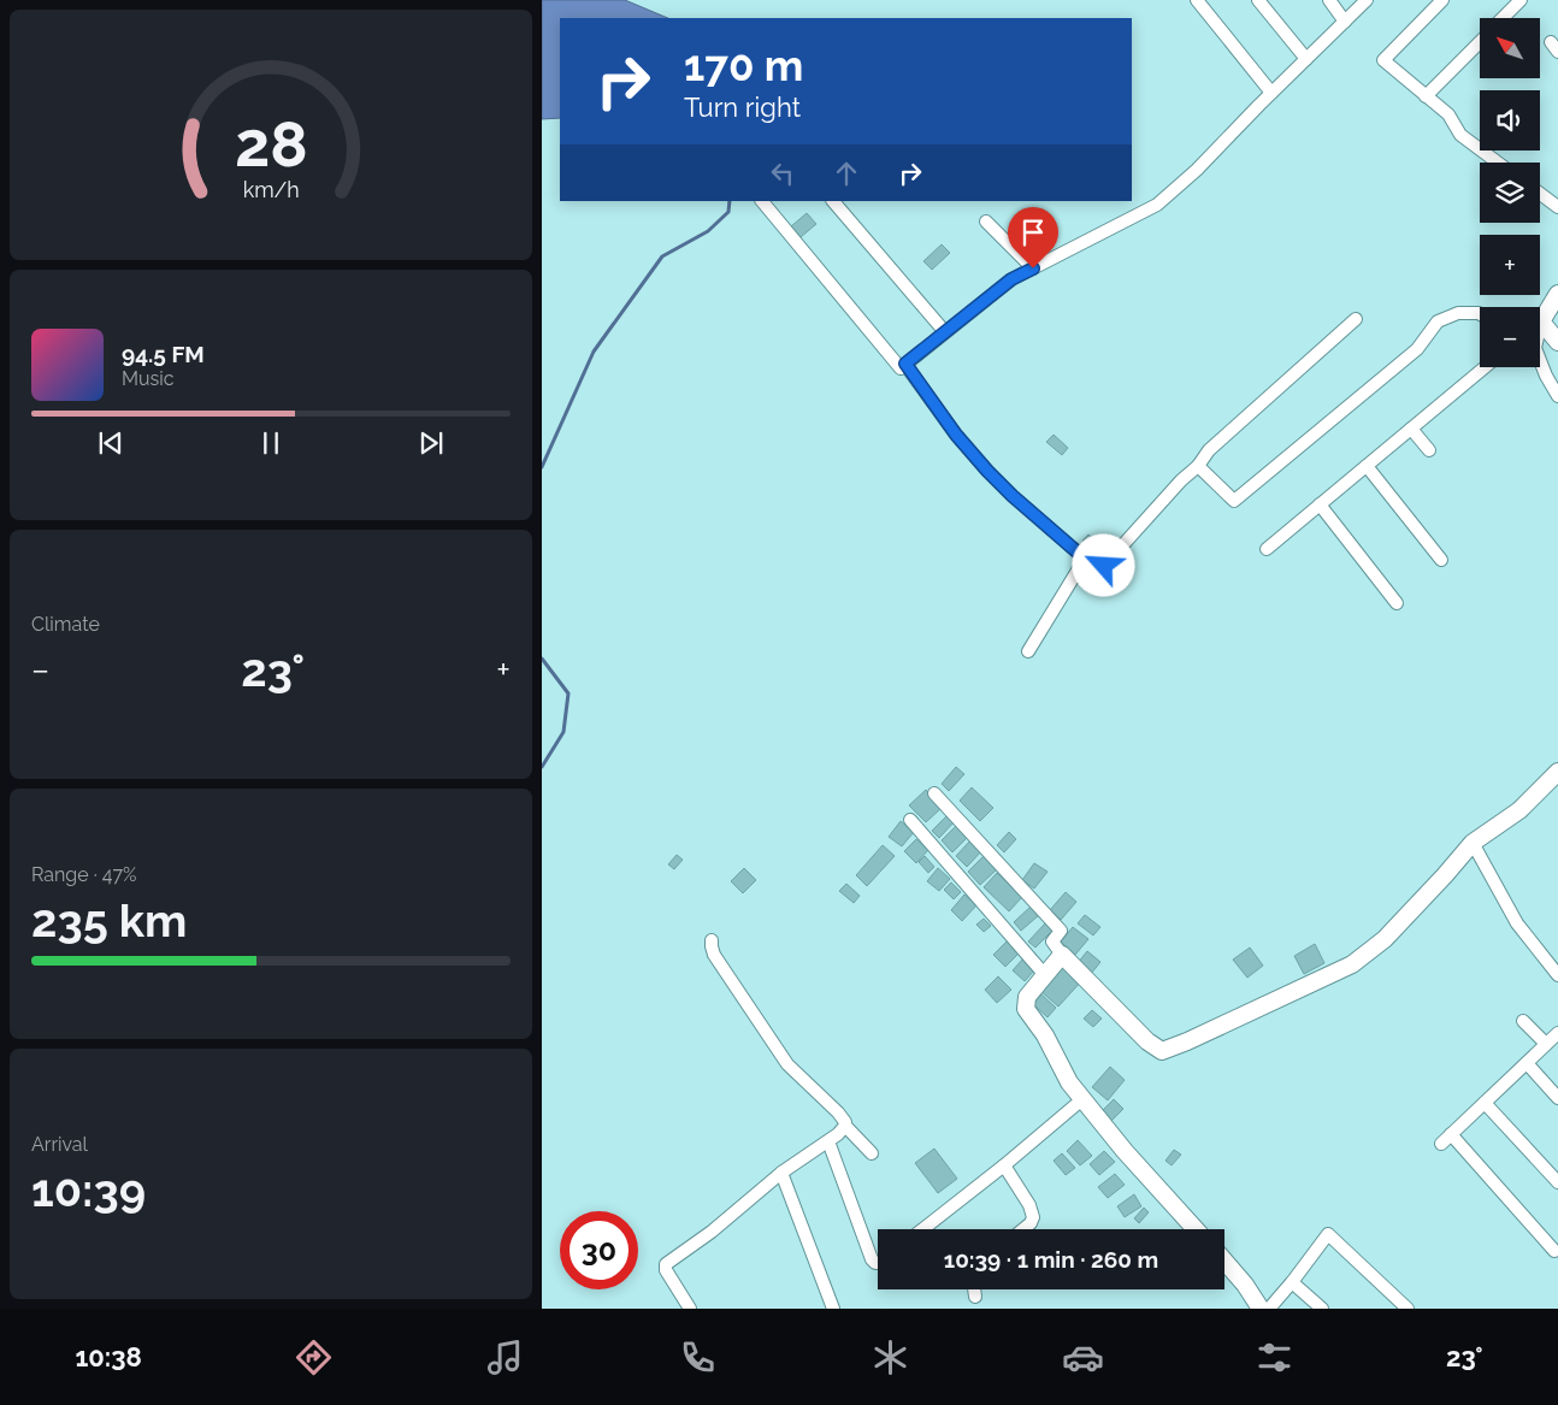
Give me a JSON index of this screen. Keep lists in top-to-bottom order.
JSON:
{
  "north": "top left",
  "page": {
    "map_buttons": ["+", "−"],
    "turn": ["170 m", "Turn right"],
    "song": ["94.5 FM", "Music"],
    "tile": [
      "Climate",
      ["Range · 47%", "235 km"],
      ["Arrival", "10:39"]
    ],
    "heat": ["−", "23°", "+"],
    "limit": "30",
    "trip": "10:39 · 1 min · 260 m",
    "tabs": ["10:38", "23°"],
    "gauge": ["28", "km/h"]
  }
}
